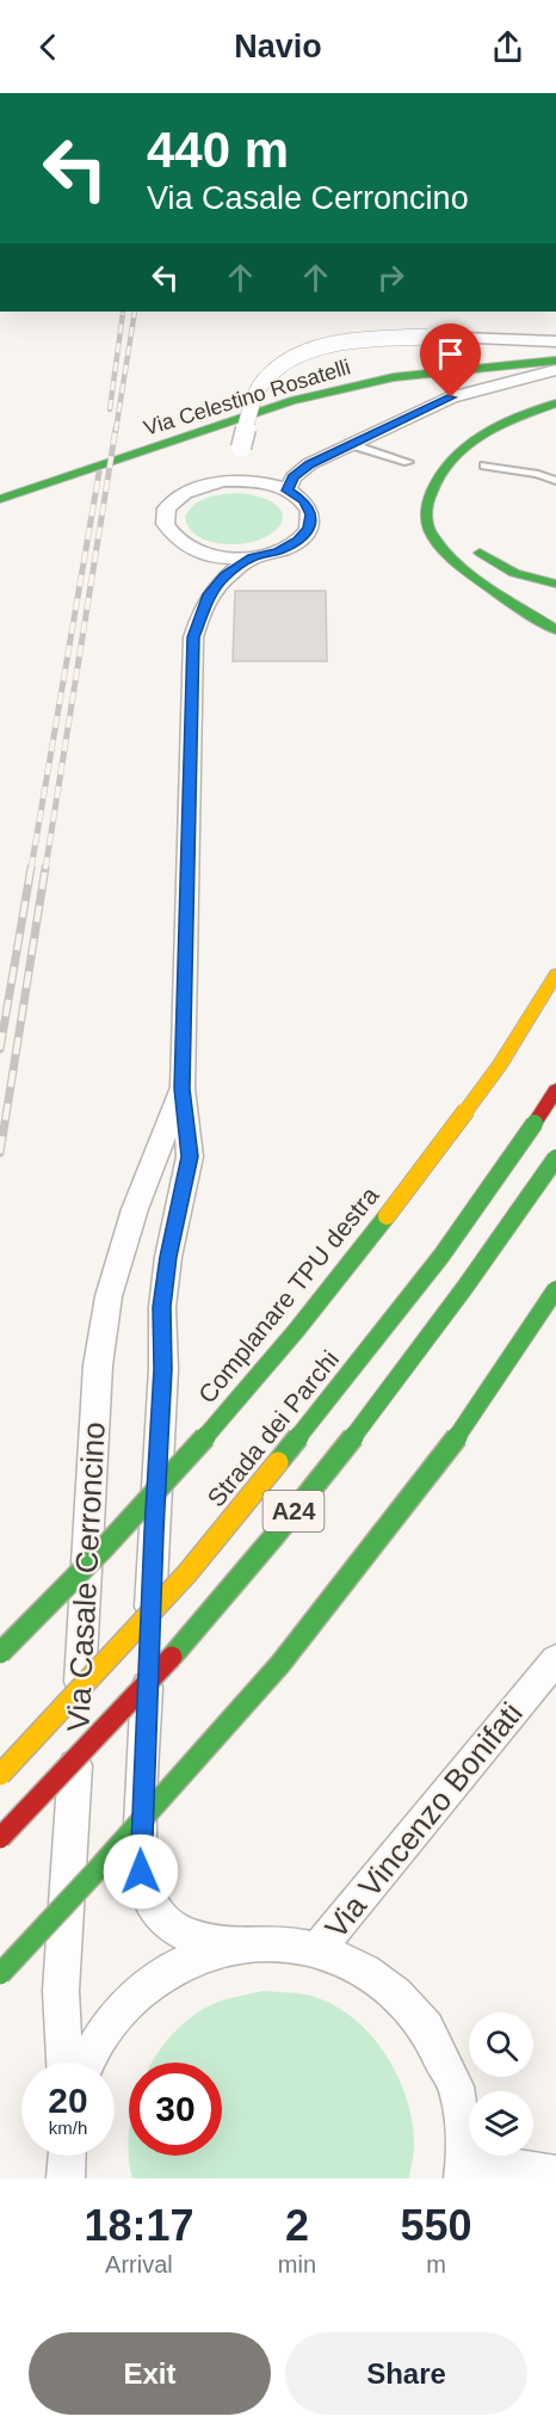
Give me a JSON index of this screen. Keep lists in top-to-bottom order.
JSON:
{
  "streets": {
    "main road": [
      "Via Celestino Rosatelli",
      "Complanare TPU destra",
      "Strada dei Parchi",
      "A24"
    ],
    "street": ["Via Casale Cerroncino", "Via Vincenzo Bonifati"]
  },
  "page": {
    "header": "Navio",
    "turn": ["440 m", "Via Casale Cerroncino"],
    "speed": "20 km/h",
    "limit": "30",
    "eta": [
      "18:17",
      "Arrival",
      "2",
      "min",
      "550",
      "m"
    ],
    "buttons": ["Exit", "Share"]
  }
}
